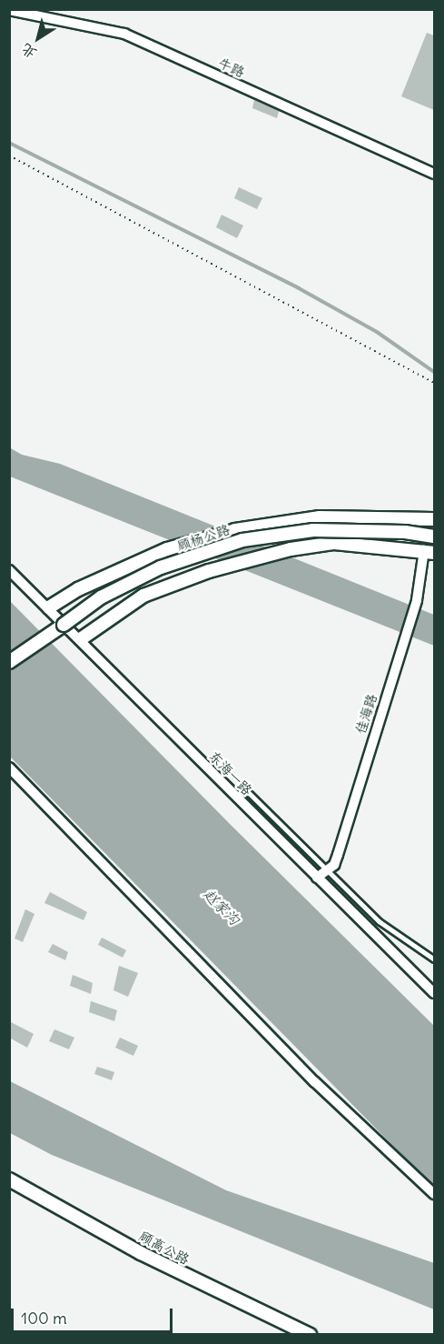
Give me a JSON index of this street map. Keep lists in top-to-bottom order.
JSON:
{
  "streets": {
    "street": [
      "牛路",
      "顾杨公路",
      "佳海路",
      "东海一路",
      "顾高公路"
    ]
  },
  "crossings": [
    ["佳海路", "东海一路"]
  ],
  "water": ["赵家沟"],
  "scale_bar": "100 m",
  "north": "bottom left"
}
